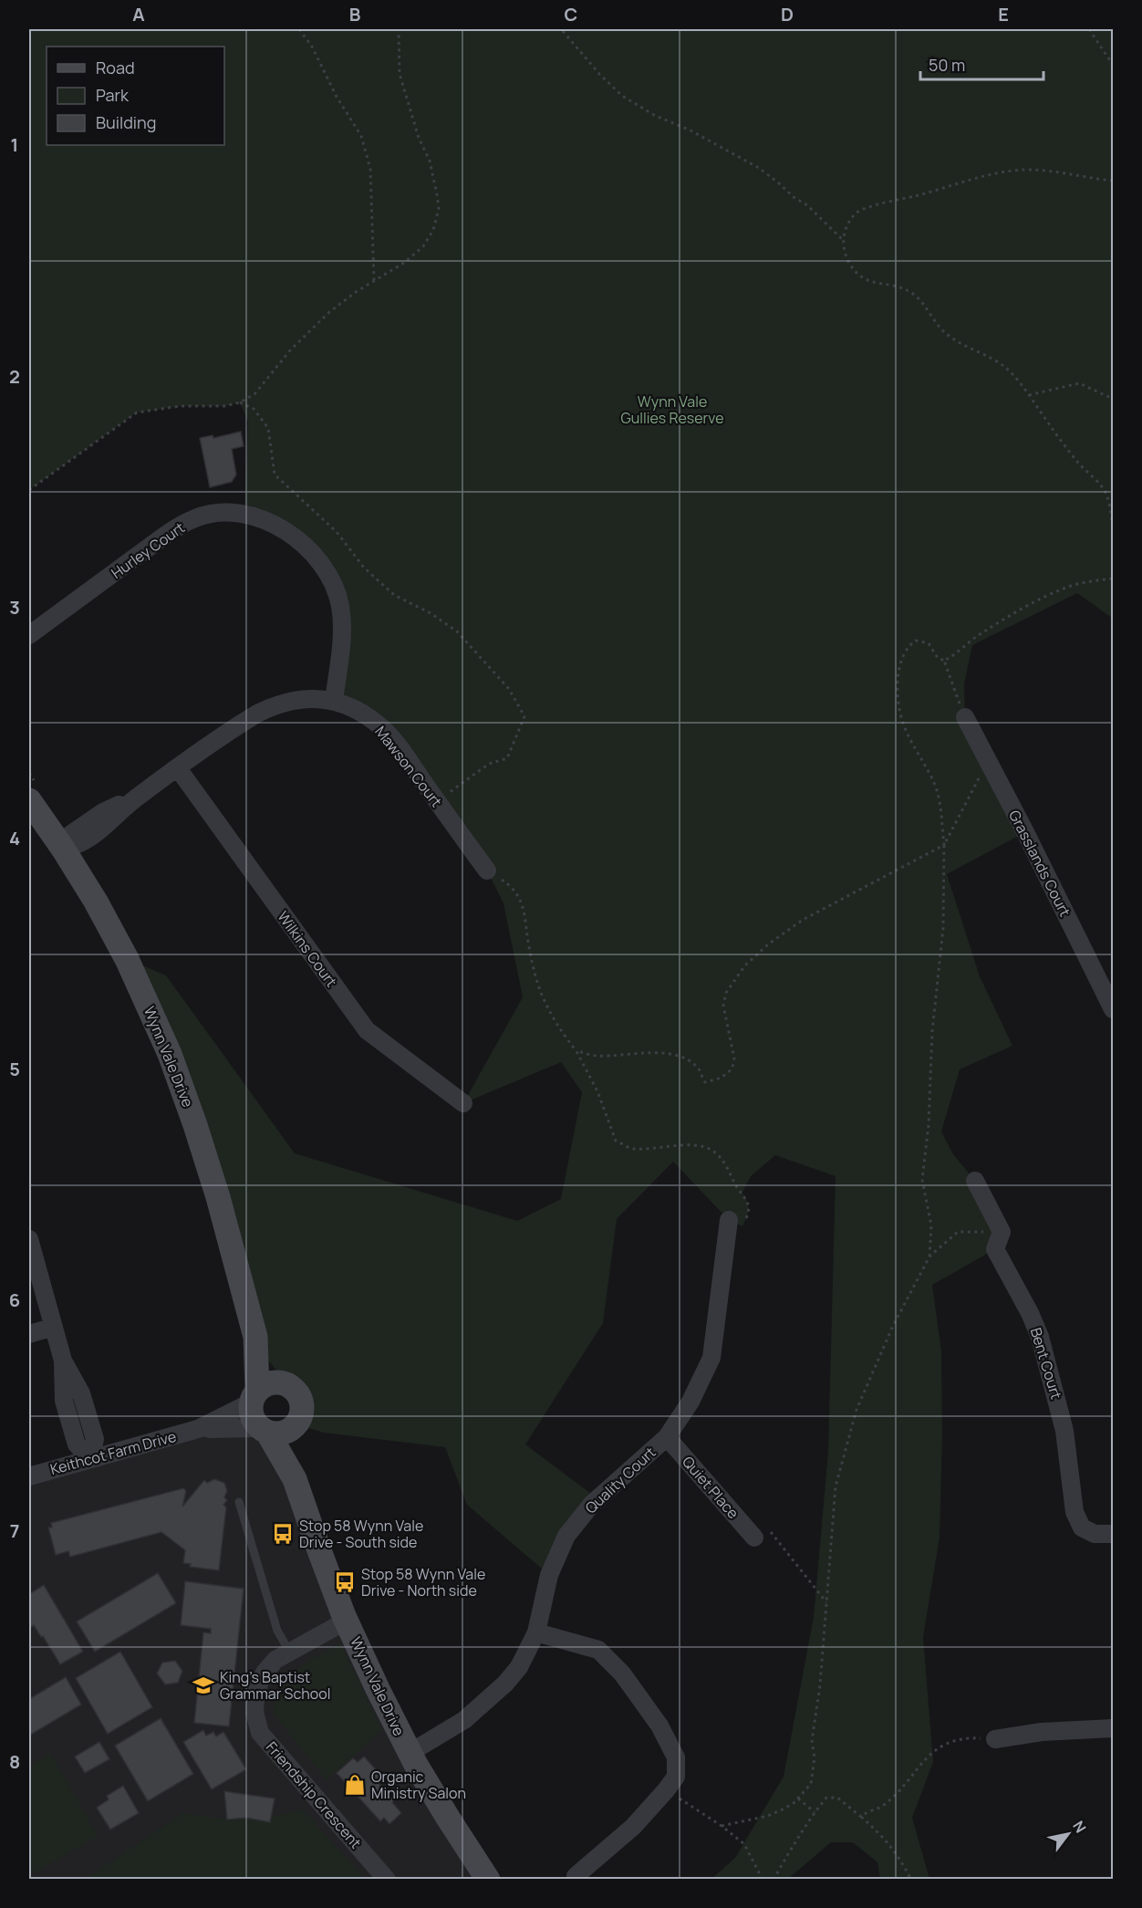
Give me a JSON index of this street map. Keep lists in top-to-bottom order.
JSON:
{
  "streets": {
    "main road": ["Wynn Vale Drive"],
    "street": [
      "Hurley Court",
      "Mawson Court",
      "Grasslands Court",
      "Wilkins Court",
      "Bent Court",
      "Keithcot Farm Drive",
      "Quality Court",
      "Quiet Place",
      "Friendship Crescent"
    ]
  },
  "crossings": [
    ["Hurley Court", "Mawson Court"],
    ["Mawson Court", "Wilkins Court"],
    ["Mawson Court", "Wynn Vale Drive"],
    ["Wynn Vale Drive", "Keithcot Farm Drive"],
    ["Wynn Vale Drive", "Quality Court"],
    ["Wynn Vale Drive", "Friendship Crescent"],
    ["Quality Court", "Quiet Place"]
  ],
  "parks": ["Wynn Vale Gullies Reserve"],
  "places": {
    "bus stop": ["Stop 58 Wynn Vale Drive - South side", "Stop 58 Wynn Vale Drive - North side"],
    "school or university": ["King's Baptist Grammar School"],
    "shop": ["Organic Ministry Salon"]
  },
  "legend": ["Road", "Park", "Building"],
  "scale_bar": "50 m",
  "north": "top right",
  "grid": {
    "columns": [
      "A",
      "B",
      "C",
      "D",
      "E"
    ],
    "rows": [
      "1",
      "2",
      "3",
      "4",
      "5",
      "6",
      "7",
      "8"
    ]
  }
}
